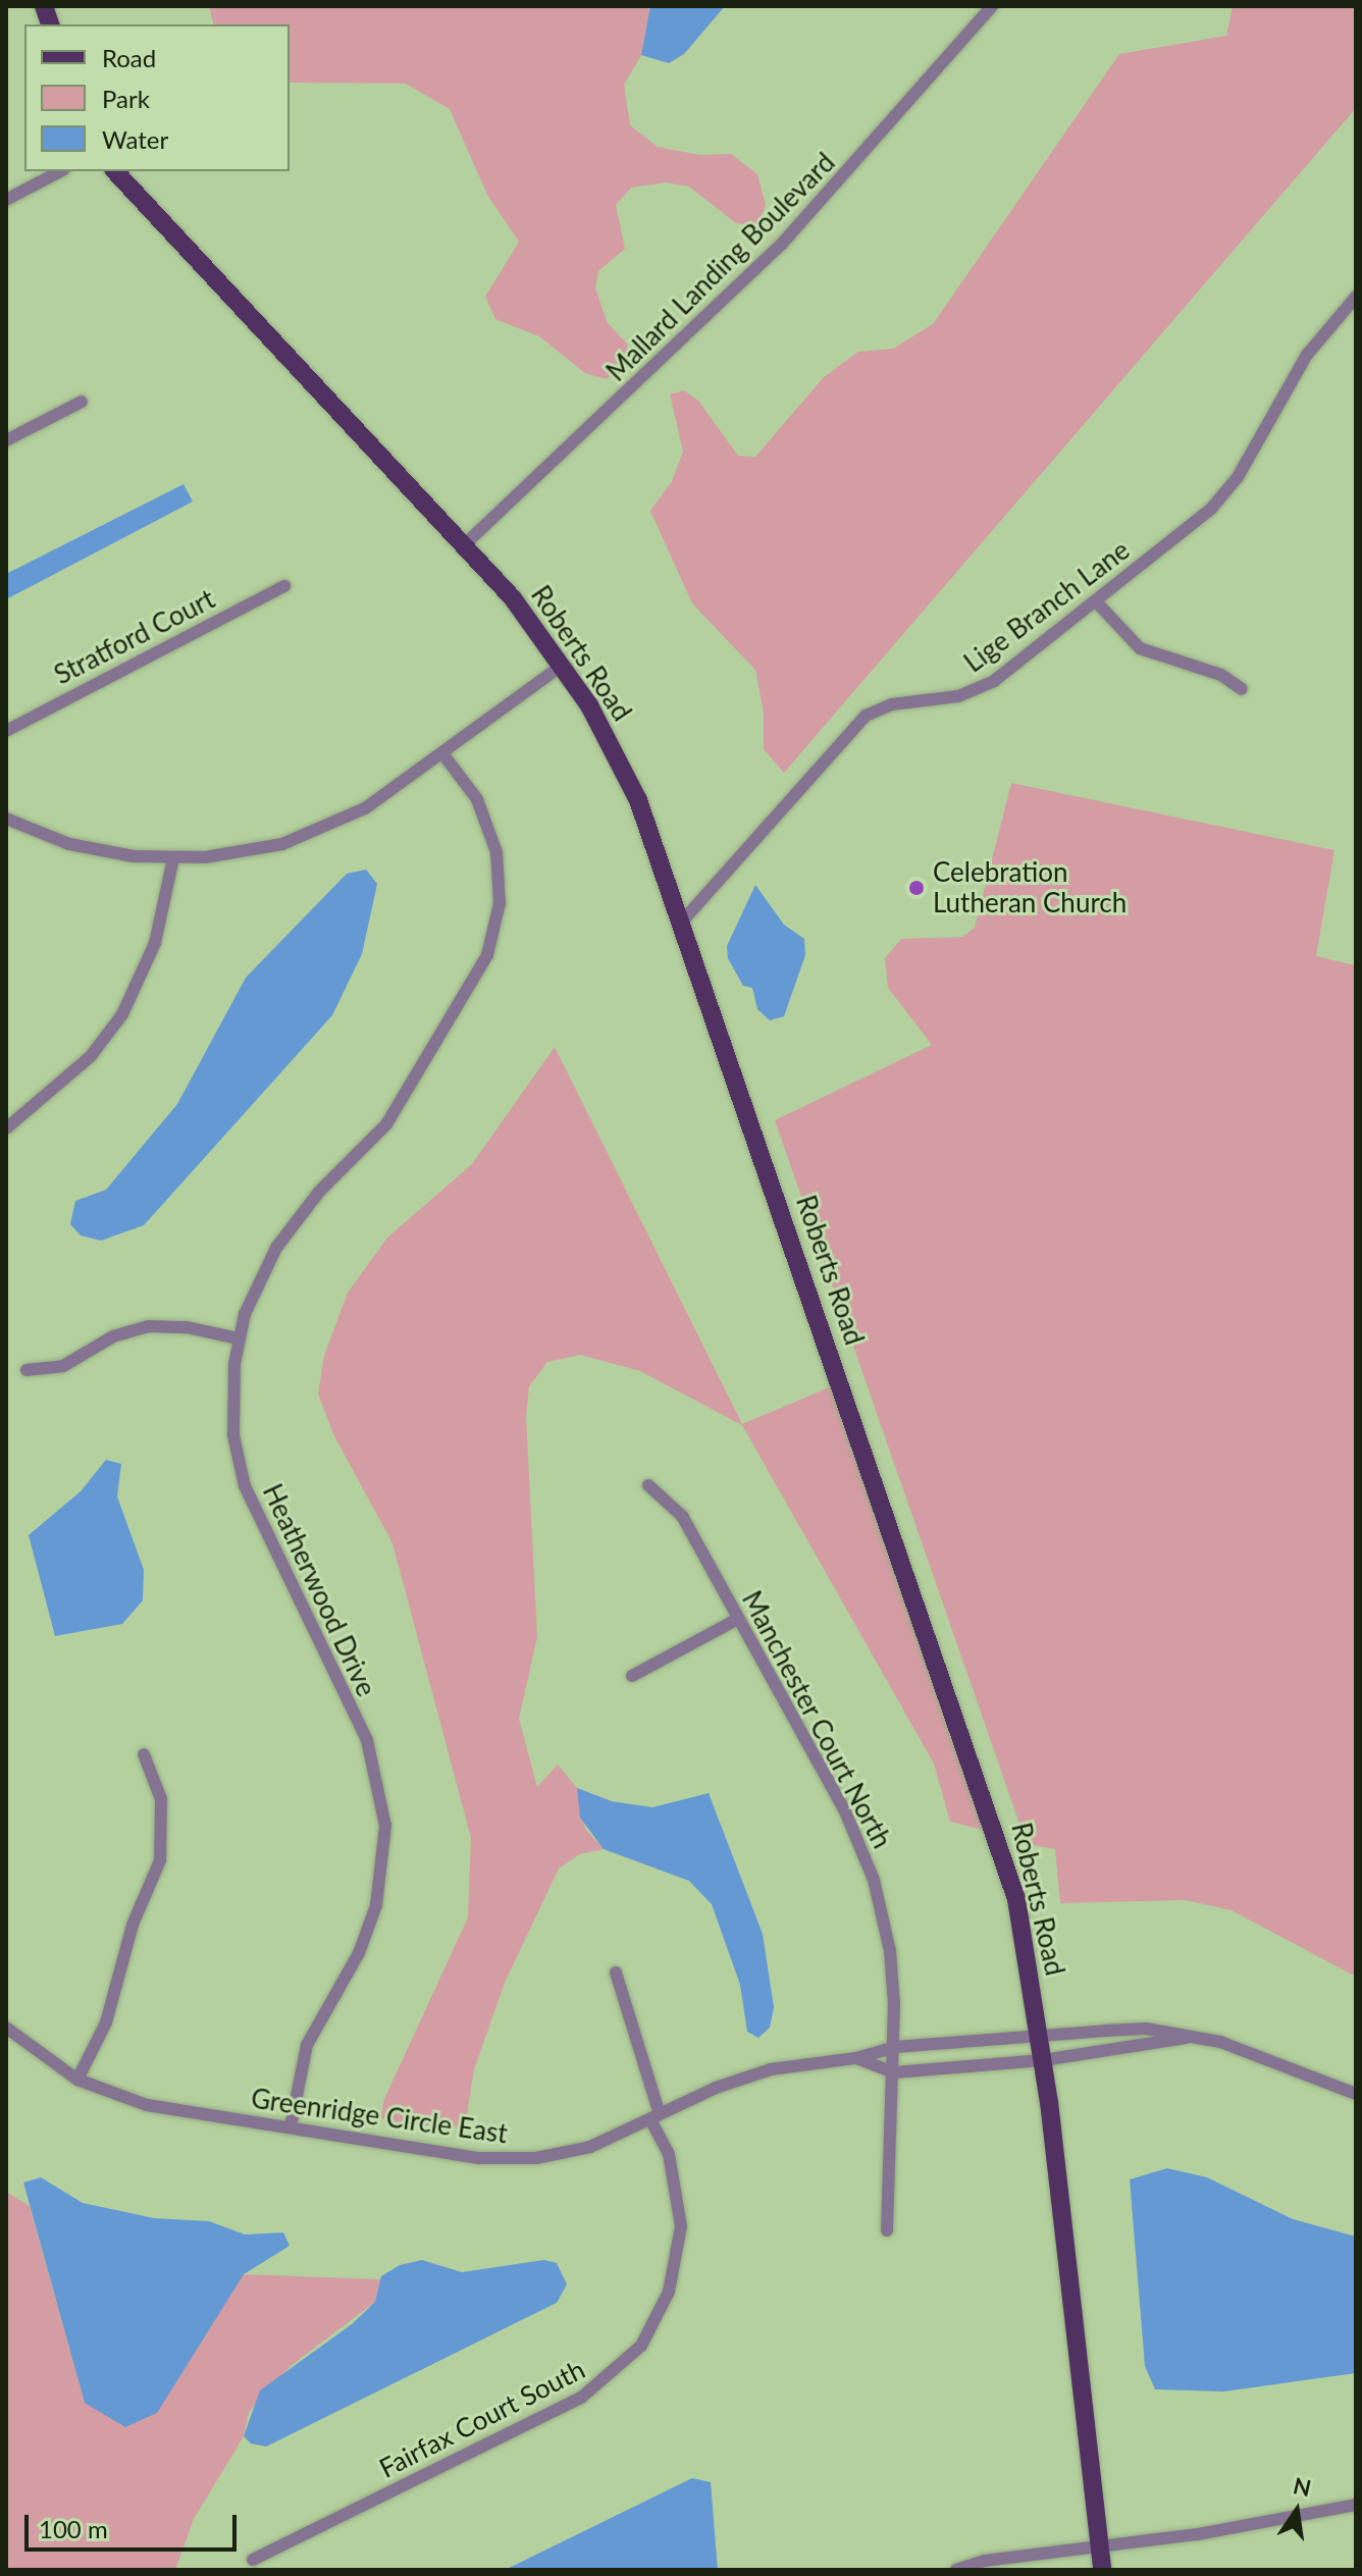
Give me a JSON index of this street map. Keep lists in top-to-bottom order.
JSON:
{
  "streets": {
    "main road": ["Roberts Road"],
    "street": [
      "Mallard Landing Boulevard",
      "Lige Branch Lane",
      "Stratford Court",
      "Heatherwood Drive",
      "Manchester Court North",
      "Greenridge Circle East",
      "Fairfax Court South"
    ]
  },
  "crossings": [
    ["Mallard Landing Boulevard", "Roberts Road"],
    ["Lige Branch Lane", "Roberts Road"],
    ["Roberts Road", "Greenridge Circle East"],
    ["Heatherwood Drive", "Greenridge Circle East"],
    ["Manchester Court North", "Greenridge Circle East"],
    ["Greenridge Circle East", "Fairfax Court South"]
  ],
  "places": ["Celebration Lutheran Church"],
  "legend": ["Road", "Park", "Water"],
  "scale_bar": "100 m",
  "north": "top"
}
